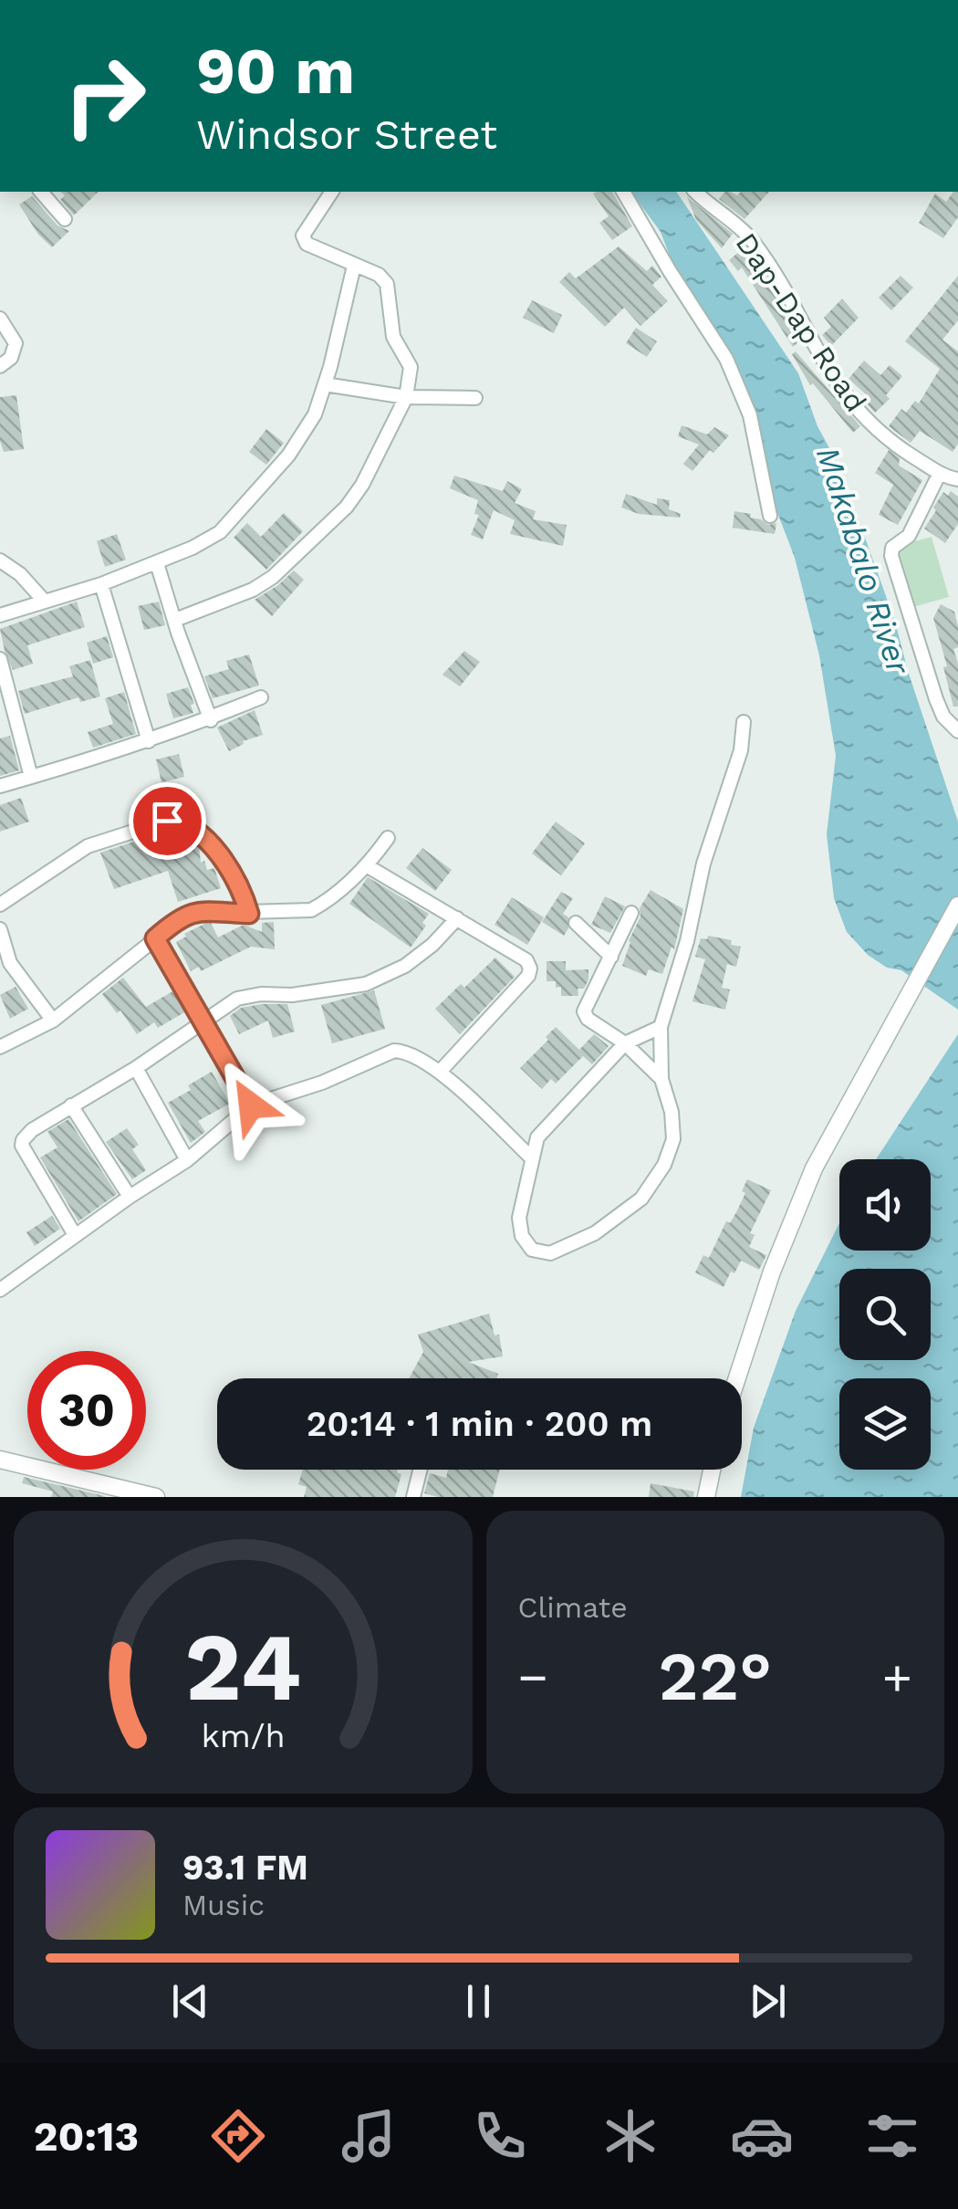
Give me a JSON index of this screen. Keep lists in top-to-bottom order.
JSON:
{
  "streets": {
    "street": ["Dap-Dap Road"]
  },
  "water": ["Makabalo River"],
  "page": {
    "turn": ["90 m", "Windsor Street"],
    "limit": "30",
    "trip": "20:14 · 1 min · 200 m",
    "tile": "Climate",
    "heat": ["−", "22°", "+"],
    "song": ["93.1 FM", "Music"],
    "tabs": "20:13",
    "gauge": ["24", "km/h"]
  }
}
